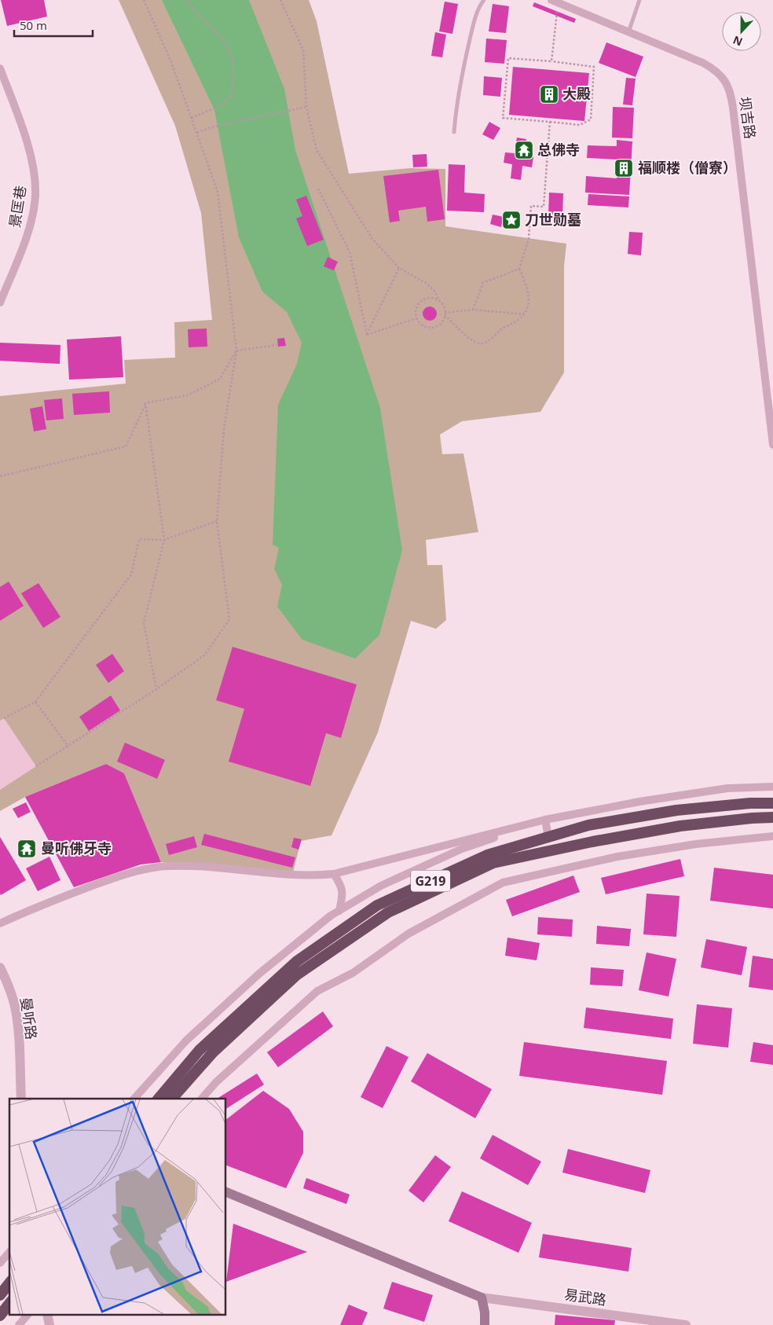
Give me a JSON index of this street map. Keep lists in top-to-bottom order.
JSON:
{
  "streets": {
    "highway": ["G219"],
    "street": [
      "坝吉路",
      "景匡巷",
      "曼听路",
      "易武路"
    ]
  },
  "places": {
    "building": ["大殿", "福顺楼（僧寮）"],
    "temple": ["总佛寺", "曼听佛牙寺"],
    "place": ["刀世勋墓"]
  },
  "scale_bar": "50 m",
  "north": "bottom"
}
